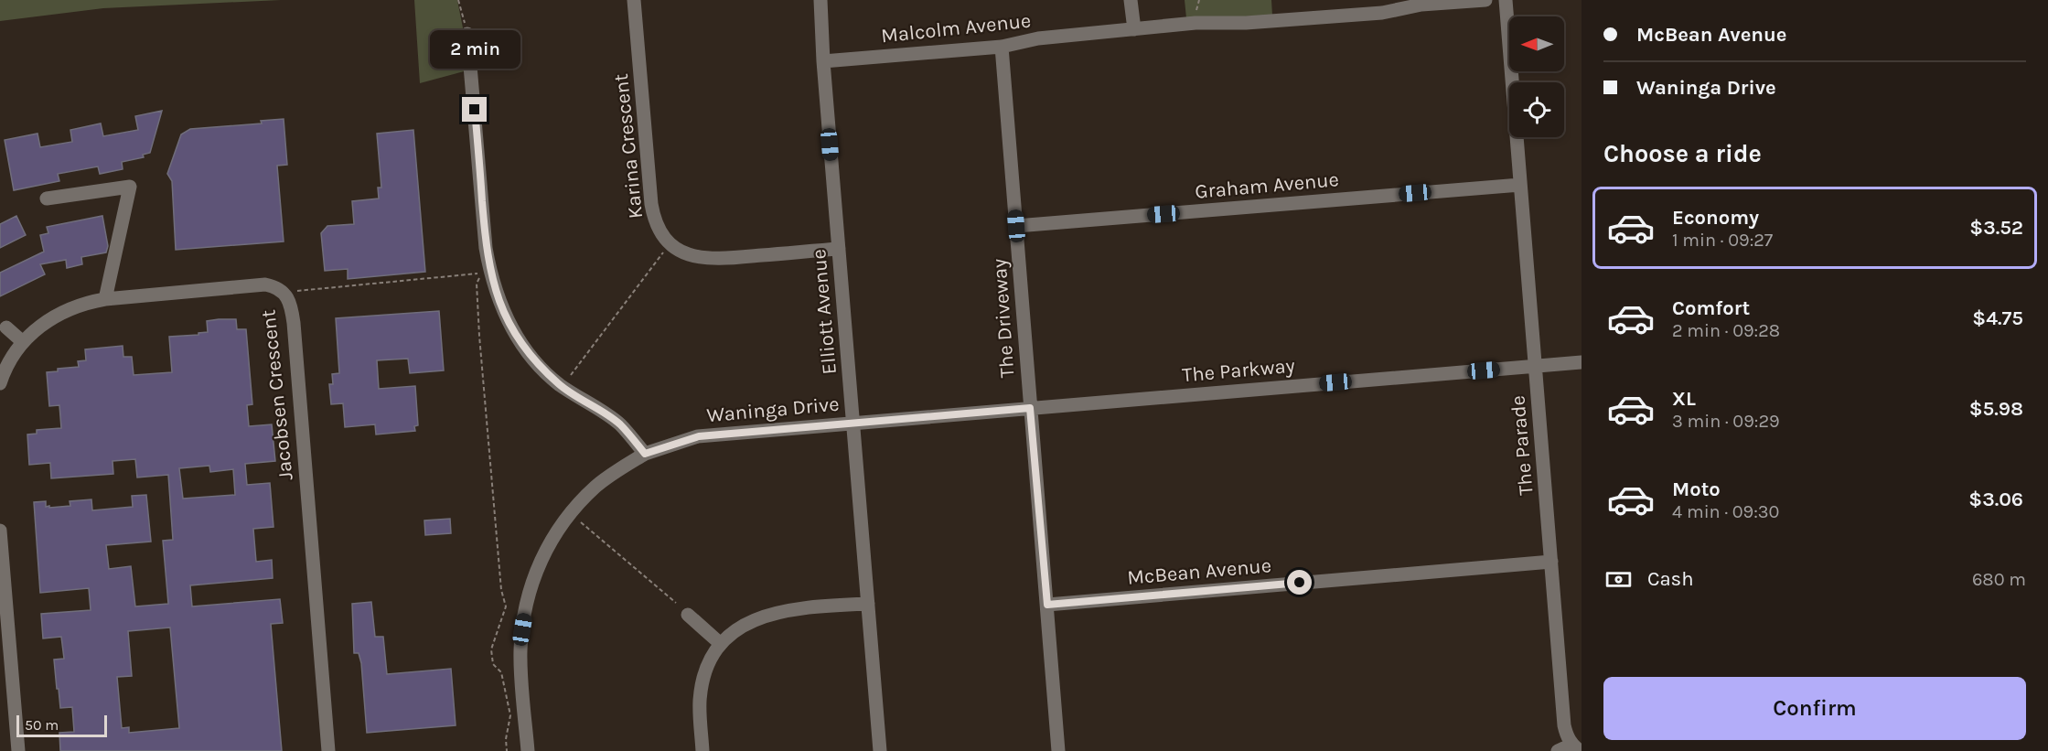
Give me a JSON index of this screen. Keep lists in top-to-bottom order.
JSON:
{
  "streets": {
    "street": [
      "Malcolm Avenue",
      "Karina Crescent",
      "Graham Avenue",
      "Elliott Avenue",
      "The Driveway",
      "The Parkway",
      "Jacobsen Crescent",
      "Waninga Drive",
      "The Parade",
      "McBean Avenue"
    ]
  },
  "crossings": [
    ["Malcolm Avenue", "Elliott Avenue"],
    ["Malcolm Avenue", "The Driveway"],
    ["Karina Crescent", "Elliott Avenue"],
    ["Graham Avenue", "The Driveway"],
    ["Graham Avenue", "The Parade"],
    ["Elliott Avenue", "Waninga Drive"],
    ["The Driveway", "The Parkway"],
    ["The Driveway", "Waninga Drive"],
    ["The Driveway", "McBean Avenue"],
    ["The Parkway", "Waninga Drive"],
    ["The Parkway", "The Parade"],
    ["The Parade", "McBean Avenue"]
  ],
  "scale_bar": "50 m",
  "north": "left",
  "page": {
    "banner": ["McBean Avenue", "Waninga Drive"],
    "bubble": "2 min",
    "heading": "Choose a ride",
    "list": [
      {
        "name": "Economy",
        "note": "1 min · 09:27",
        "value": "$3.52"
      },
      {
        "name": "Comfort",
        "note": "2 min · 09:28",
        "value": "$4.75"
      },
      {
        "name": "XL",
        "note": "3 min · 09:29",
        "value": "$5.98"
      },
      {
        "name": "Moto",
        "note": "4 min · 09:30",
        "value": "$3.06"
      }
    ],
    "pay": ["Cash", "680 m"],
    "buttons": "Confirm",
    "scale": "50 m"
  }
}
